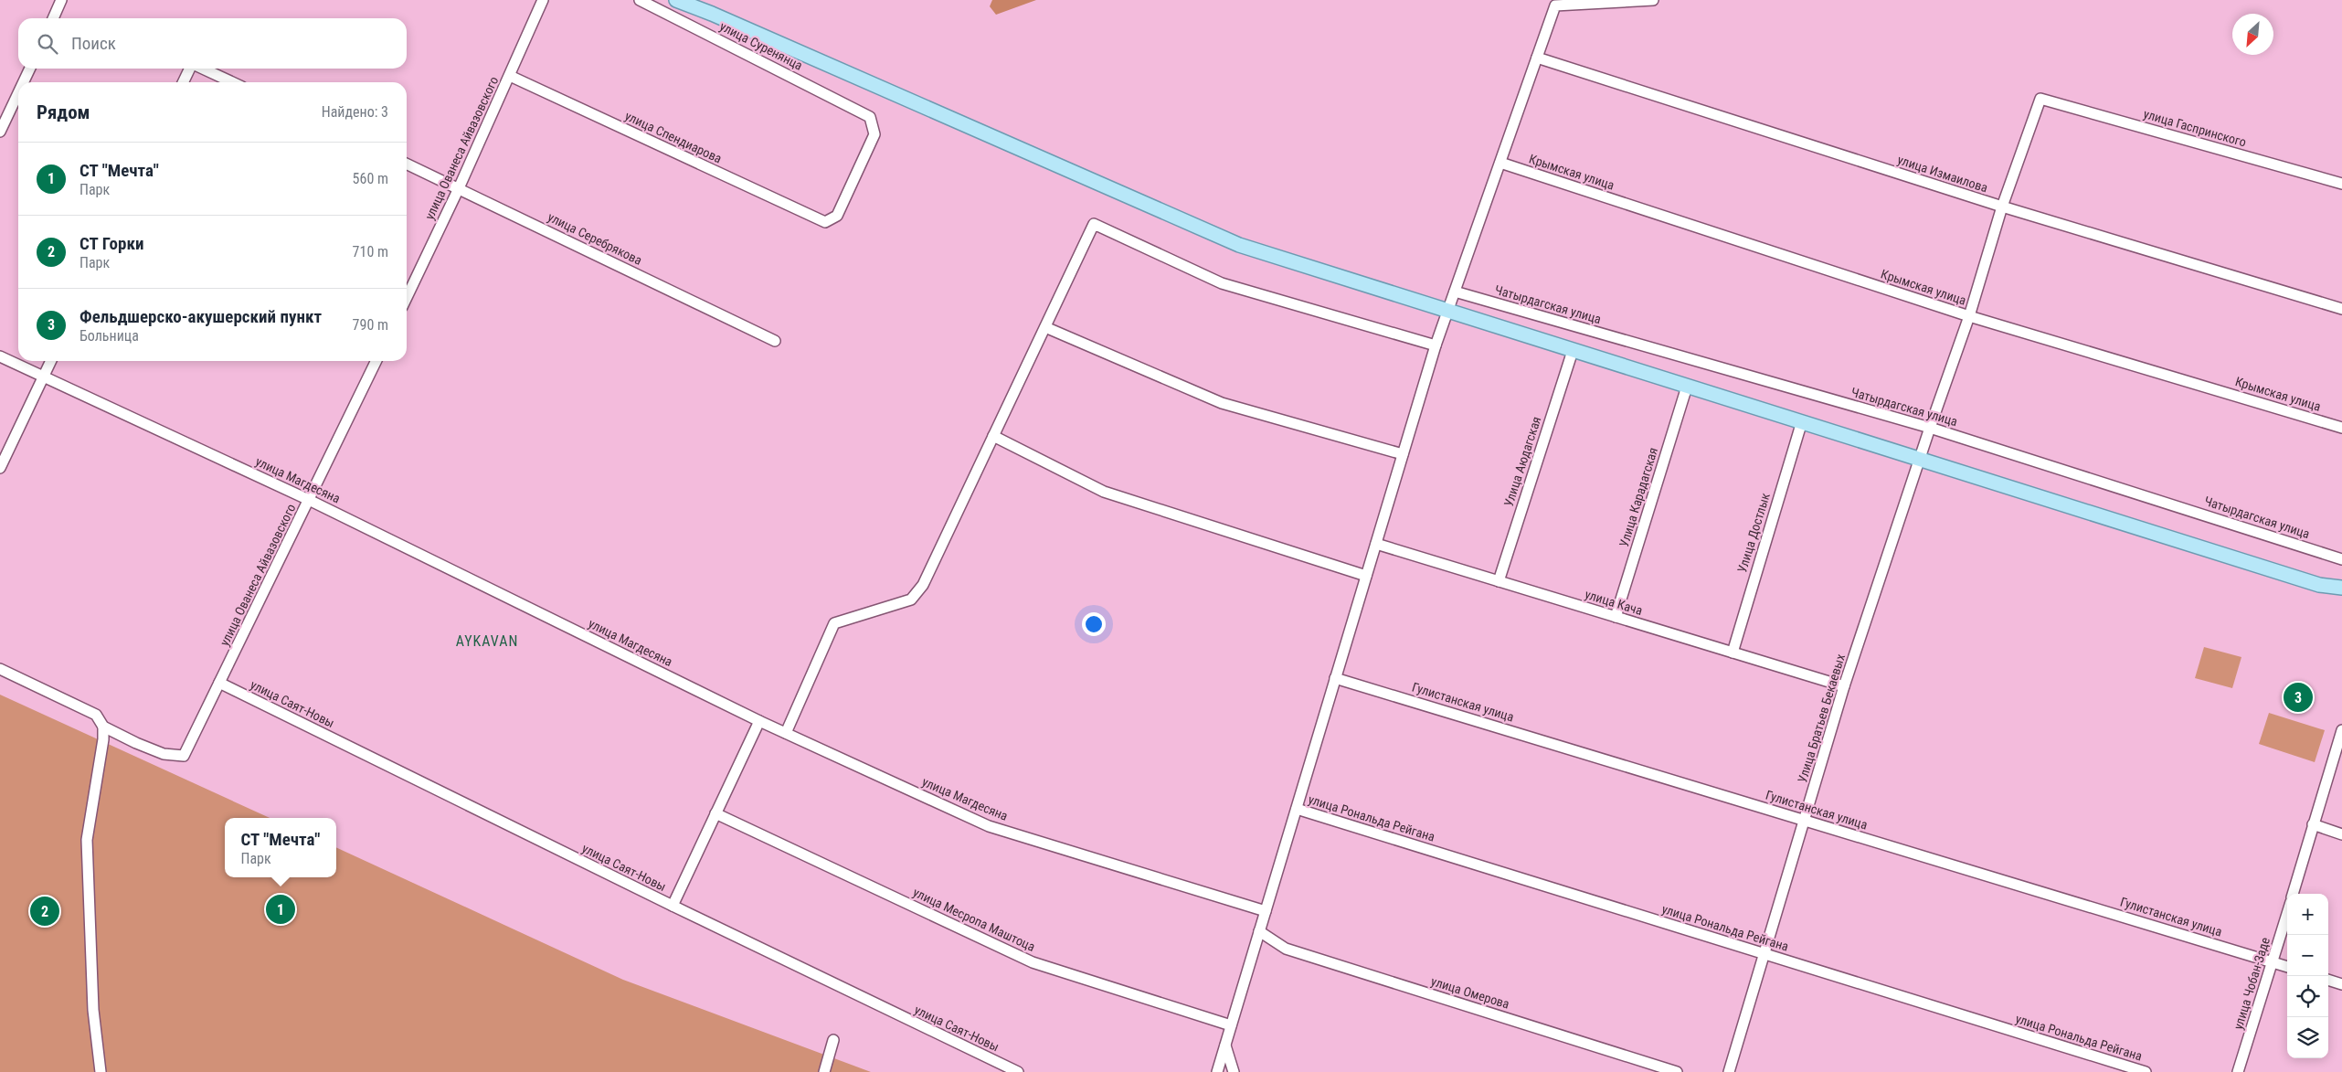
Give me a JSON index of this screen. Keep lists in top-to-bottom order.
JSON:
{
  "streets": {
    "street": [
      "улица Суренянца",
      "улица Гаспринского",
      "улица Спендиарова",
      "улица Ованеса Айвазовского",
      "Крымская улица",
      "улица Измаилова",
      "улица Серебрякова",
      "Чатырдагская улица",
      "Улица Аюдагская",
      "улица Магдесяна",
      "Улица Карадагская",
      "Улица Достлык",
      "улица Кача",
      "Гулистанская улица",
      "улица Саят-Новы",
      "Улица Братьев Бекаевых",
      "улица Рональда Рейгана",
      "улица Месропа Маштоца",
      "улица Чобан-Заде",
      "улица Омерова"
    ]
  },
  "crossings": [
    ["улица Суренянца", "улица Спендиарова"],
    ["улица Гаспринского", "Улица Братьев Бекаевых"],
    ["улица Спендиарова", "улица Ованеса Айвазовского"],
    ["улица Ованеса Айвазовского", "улица Серебрякова"],
    ["улица Ованеса Айвазовского", "улица Магдесяна"],
    ["улица Ованеса Айвазовского", "улица Саят-Новы"],
    ["Крымская улица", "Улица Братьев Бекаевых"],
    ["улица Измаилова", "Улица Братьев Бекаевых"],
    ["Чатырдагская улица", "Улица Братьев Бекаевых"],
    ["Улица Аюдагская", "улица Кача"],
    ["Улица Карадагская", "улица Кача"],
    ["Улица Достлык", "улица Кача"],
    ["улица Кача", "Улица Братьев Бекаевых"],
    ["Гулистанская улица", "Улица Братьев Бекаевых"],
    ["Гулистанская улица", "улица Чобан-Заде"],
    ["Улица Братьев Бекаевых", "улица Рональда Рейгана"]
  ],
  "districts": ["AYKAVAN"],
  "north": "bottom left",
  "page": {
    "search": "Поиск",
    "heading": ["Рядом", "Найдено: 3"],
    "list": [
      {
        "mark": "1",
        "name": "СТ \"Мечта\"",
        "note": "Парк",
        "value": "560 m"
      },
      {
        "mark": "2",
        "name": "СТ Горки",
        "note": "Парк",
        "value": "710 m"
      },
      {
        "mark": "3",
        "name": "Фельдшерско-акушерский пункт",
        "note": "Больница",
        "value": "790 m"
      }
    ],
    "pins": ["3", "1", "2"],
    "popup": ["СТ \"Мечта\"", "Парк"],
    "map_buttons": ["+", "−"]
  }
}
